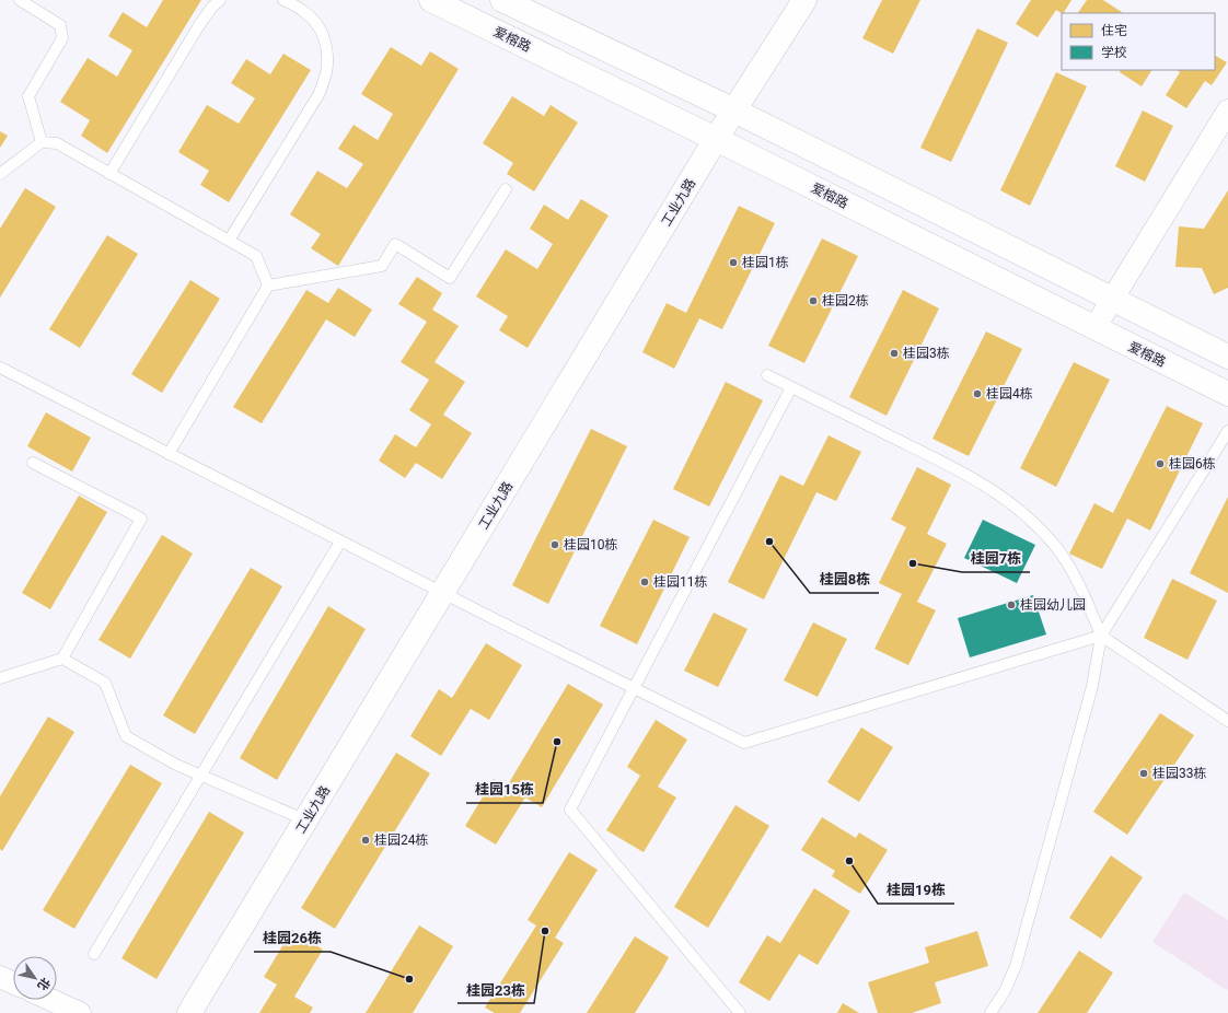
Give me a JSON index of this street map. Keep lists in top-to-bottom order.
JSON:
{
  "streets": {
    "street": ["爱榕路", "工业九路"]
  },
  "crossings": [
    ["爱榕路", "工业九路"]
  ],
  "places": [
    "桂园1栋",
    "桂园2栋",
    "桂园3栋",
    "桂园4栋",
    "桂园6栋",
    "桂园8栋",
    "桂园10栋",
    "桂园7栋",
    "桂园11栋",
    "桂园幼儿园",
    "桂园15栋",
    "桂园33栋",
    "桂园24栋",
    "桂园19栋",
    "桂园23栋",
    "桂园26栋"
  ],
  "legend": ["住宅", "学校"],
  "north": "bottom right"
}
